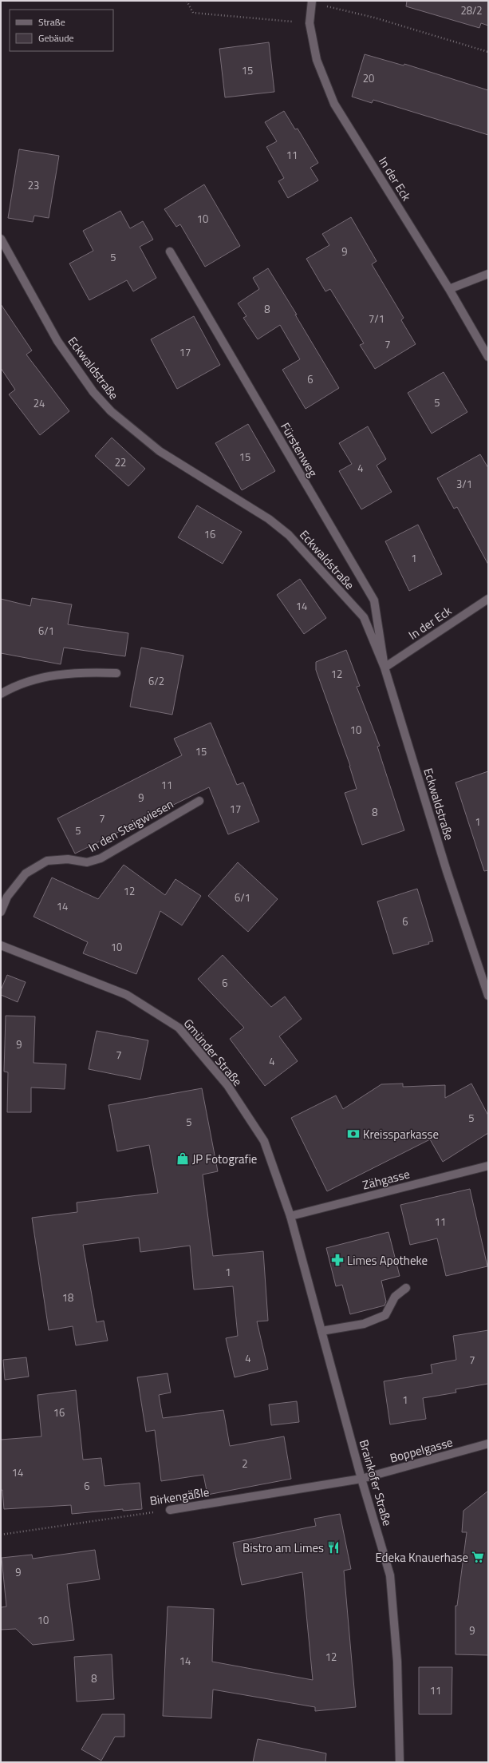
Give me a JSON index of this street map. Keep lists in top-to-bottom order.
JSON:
{
  "streets": {
    "street": [
      "In der Eck",
      "Eckwaldstraße",
      "Fürstenweg",
      "In den Steigwiesen",
      "Gmünder Straße",
      "Zähgasse",
      "Boppelgasse",
      "Brainkofer Straße",
      "Birkengäßle"
    ]
  },
  "crossings": [
    ["In der Eck", "Eckwaldstraße"],
    ["In der Eck", "Fürstenweg"],
    ["Eckwaldstraße", "Fürstenweg"],
    ["Gmünder Straße", "Zähgasse"],
    ["Gmünder Straße", "Brainkofer Straße"],
    ["Zähgasse", "Brainkofer Straße"],
    ["Boppelgasse", "Brainkofer Straße"],
    ["Boppelgasse", "Birkengäßle"],
    ["Brainkofer Straße", "Birkengäßle"]
  ],
  "places": {
    "bank": ["Kreissparkasse"],
    "shop": ["JP Fotografie"],
    "pharmacy": ["Limes Apotheke"],
    "restaurant": ["Bistro am Limes"],
    "supermarket": ["Edeka Knauerhase"]
  },
  "house_numbers": [
    "28/2",
    "15",
    "20",
    "11",
    "23",
    "10",
    "9",
    "5",
    "8",
    "7/1",
    "7",
    "17",
    "6",
    "5",
    "24",
    "15",
    "22",
    "4",
    "3/1",
    "16",
    "1",
    "14",
    "6/1",
    "12",
    "6/2",
    "10",
    "15",
    "11",
    "9",
    "17",
    "8",
    "7",
    "1",
    "5",
    "12",
    "6/1",
    "14",
    "6",
    "10",
    "6",
    "9",
    "7",
    "4",
    "5",
    "5",
    "11",
    "1",
    "18",
    "4",
    "7",
    "1",
    "16",
    "2",
    "14",
    "6",
    "9",
    "10",
    "9",
    "12",
    "14",
    "8",
    "11"
  ],
  "legend": ["Straße", "Gebäude"]
}
